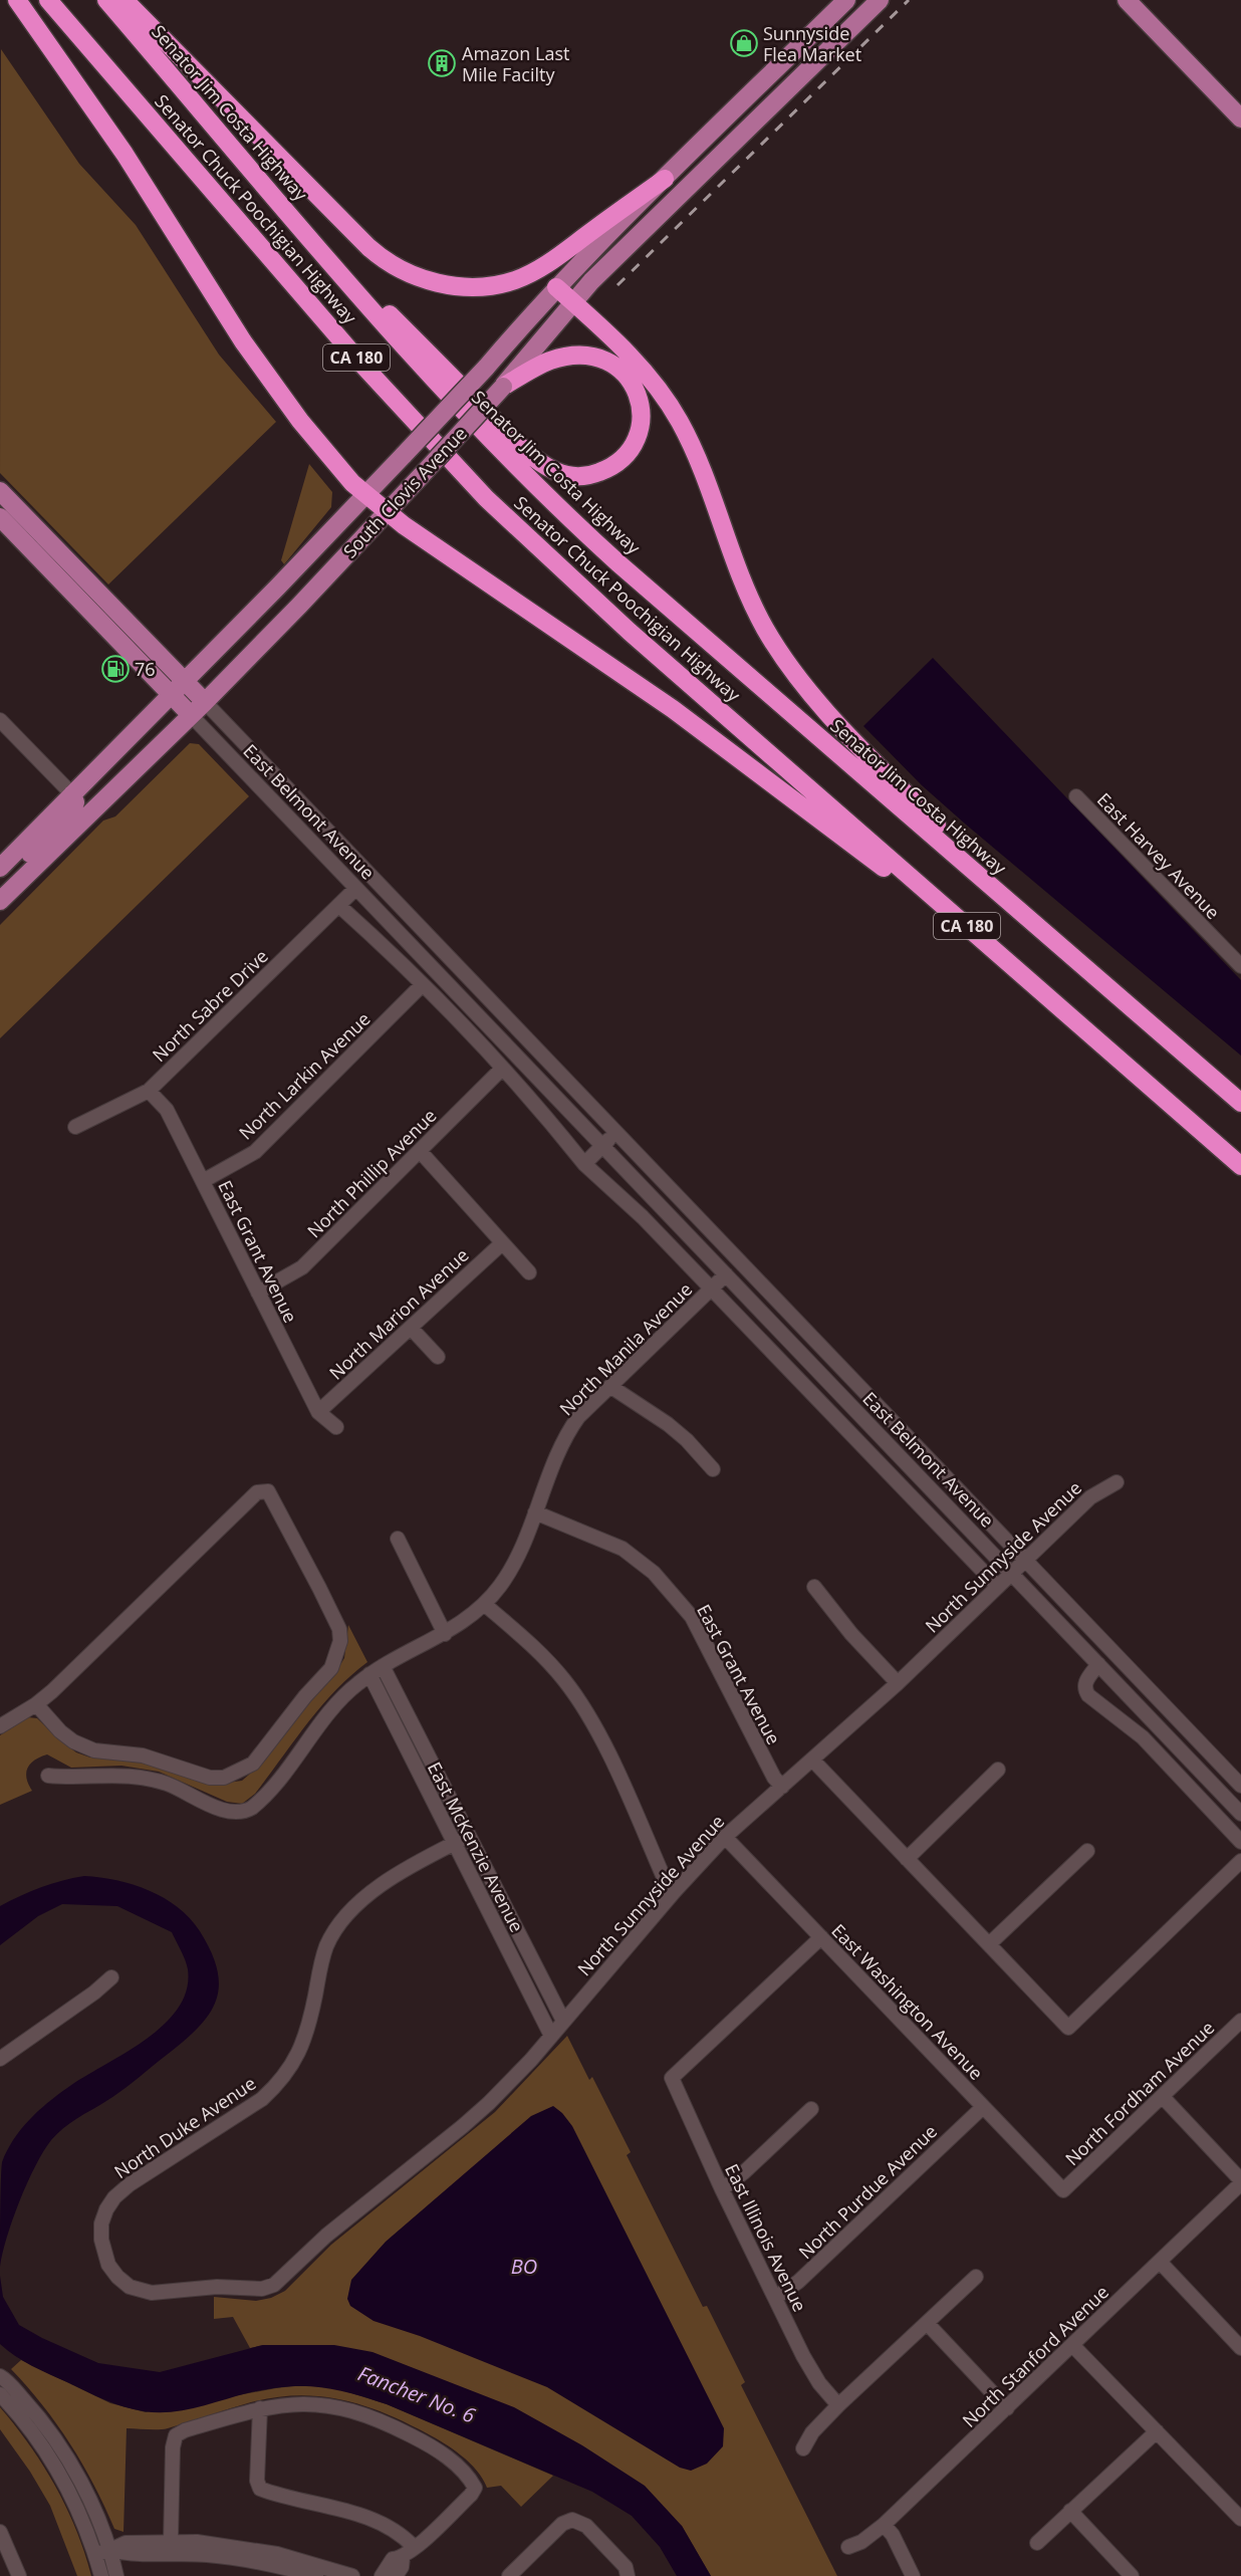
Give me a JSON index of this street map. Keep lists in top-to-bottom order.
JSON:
{
  "streets": {
    "highway": ["Senator Jim Costa Highway", "Senator Chuck Poochigian Highway", "CA 180"],
    "main road": ["South Clovis Avenue", "East Belmont Avenue"],
    "street": [
      "East Harvey Avenue",
      "North Sabre Drive",
      "North Larkin Avenue",
      "North Phillip Avenue",
      "East Grant Avenue",
      "North Marion Avenue",
      "North Manila Avenue",
      "North Sunnyside Avenue",
      "East McKenzie Avenue",
      "East Washington Avenue",
      "North Fordham Avenue",
      "North Duke Avenue",
      "North Purdue Avenue",
      "East Illinois Avenue",
      "North Stanford Avenue"
    ]
  },
  "crossings": [
    ["Senator Jim Costa Highway", "CA 180"],
    ["South Clovis Avenue", "East Belmont Avenue"],
    ["East Belmont Avenue", "North Sabre Drive"],
    ["East Belmont Avenue", "North Manila Avenue"],
    ["East Belmont Avenue", "North Sunnyside Avenue"],
    ["North Sabre Drive", "East Grant Avenue"],
    ["North Larkin Avenue", "East Grant Avenue"],
    ["North Phillip Avenue", "East Grant Avenue"],
    ["East Grant Avenue", "North Marion Avenue"],
    ["East Grant Avenue", "North Manila Avenue"],
    ["East Grant Avenue", "North Sunnyside Avenue"],
    ["North Manila Avenue", "East McKenzie Avenue"],
    ["North Sunnyside Avenue", "East McKenzie Avenue"],
    ["North Sunnyside Avenue", "East Washington Avenue"],
    ["North Sunnyside Avenue", "North Duke Avenue"],
    ["East McKenzie Avenue", "North Duke Avenue"],
    ["East Washington Avenue", "North Fordham Avenue"],
    ["East Washington Avenue", "North Purdue Avenue"],
    ["East Washington Avenue", "East Illinois Avenue"],
    ["North Purdue Avenue", "East Illinois Avenue"]
  ],
  "water": ["BO", "Fancher No. 6"],
  "places": {
    "shop": ["Sunnyside Flea Market"],
    "building": ["Amazon Last Mile Facilty"],
    "fuel station": ["76"]
  }
}
